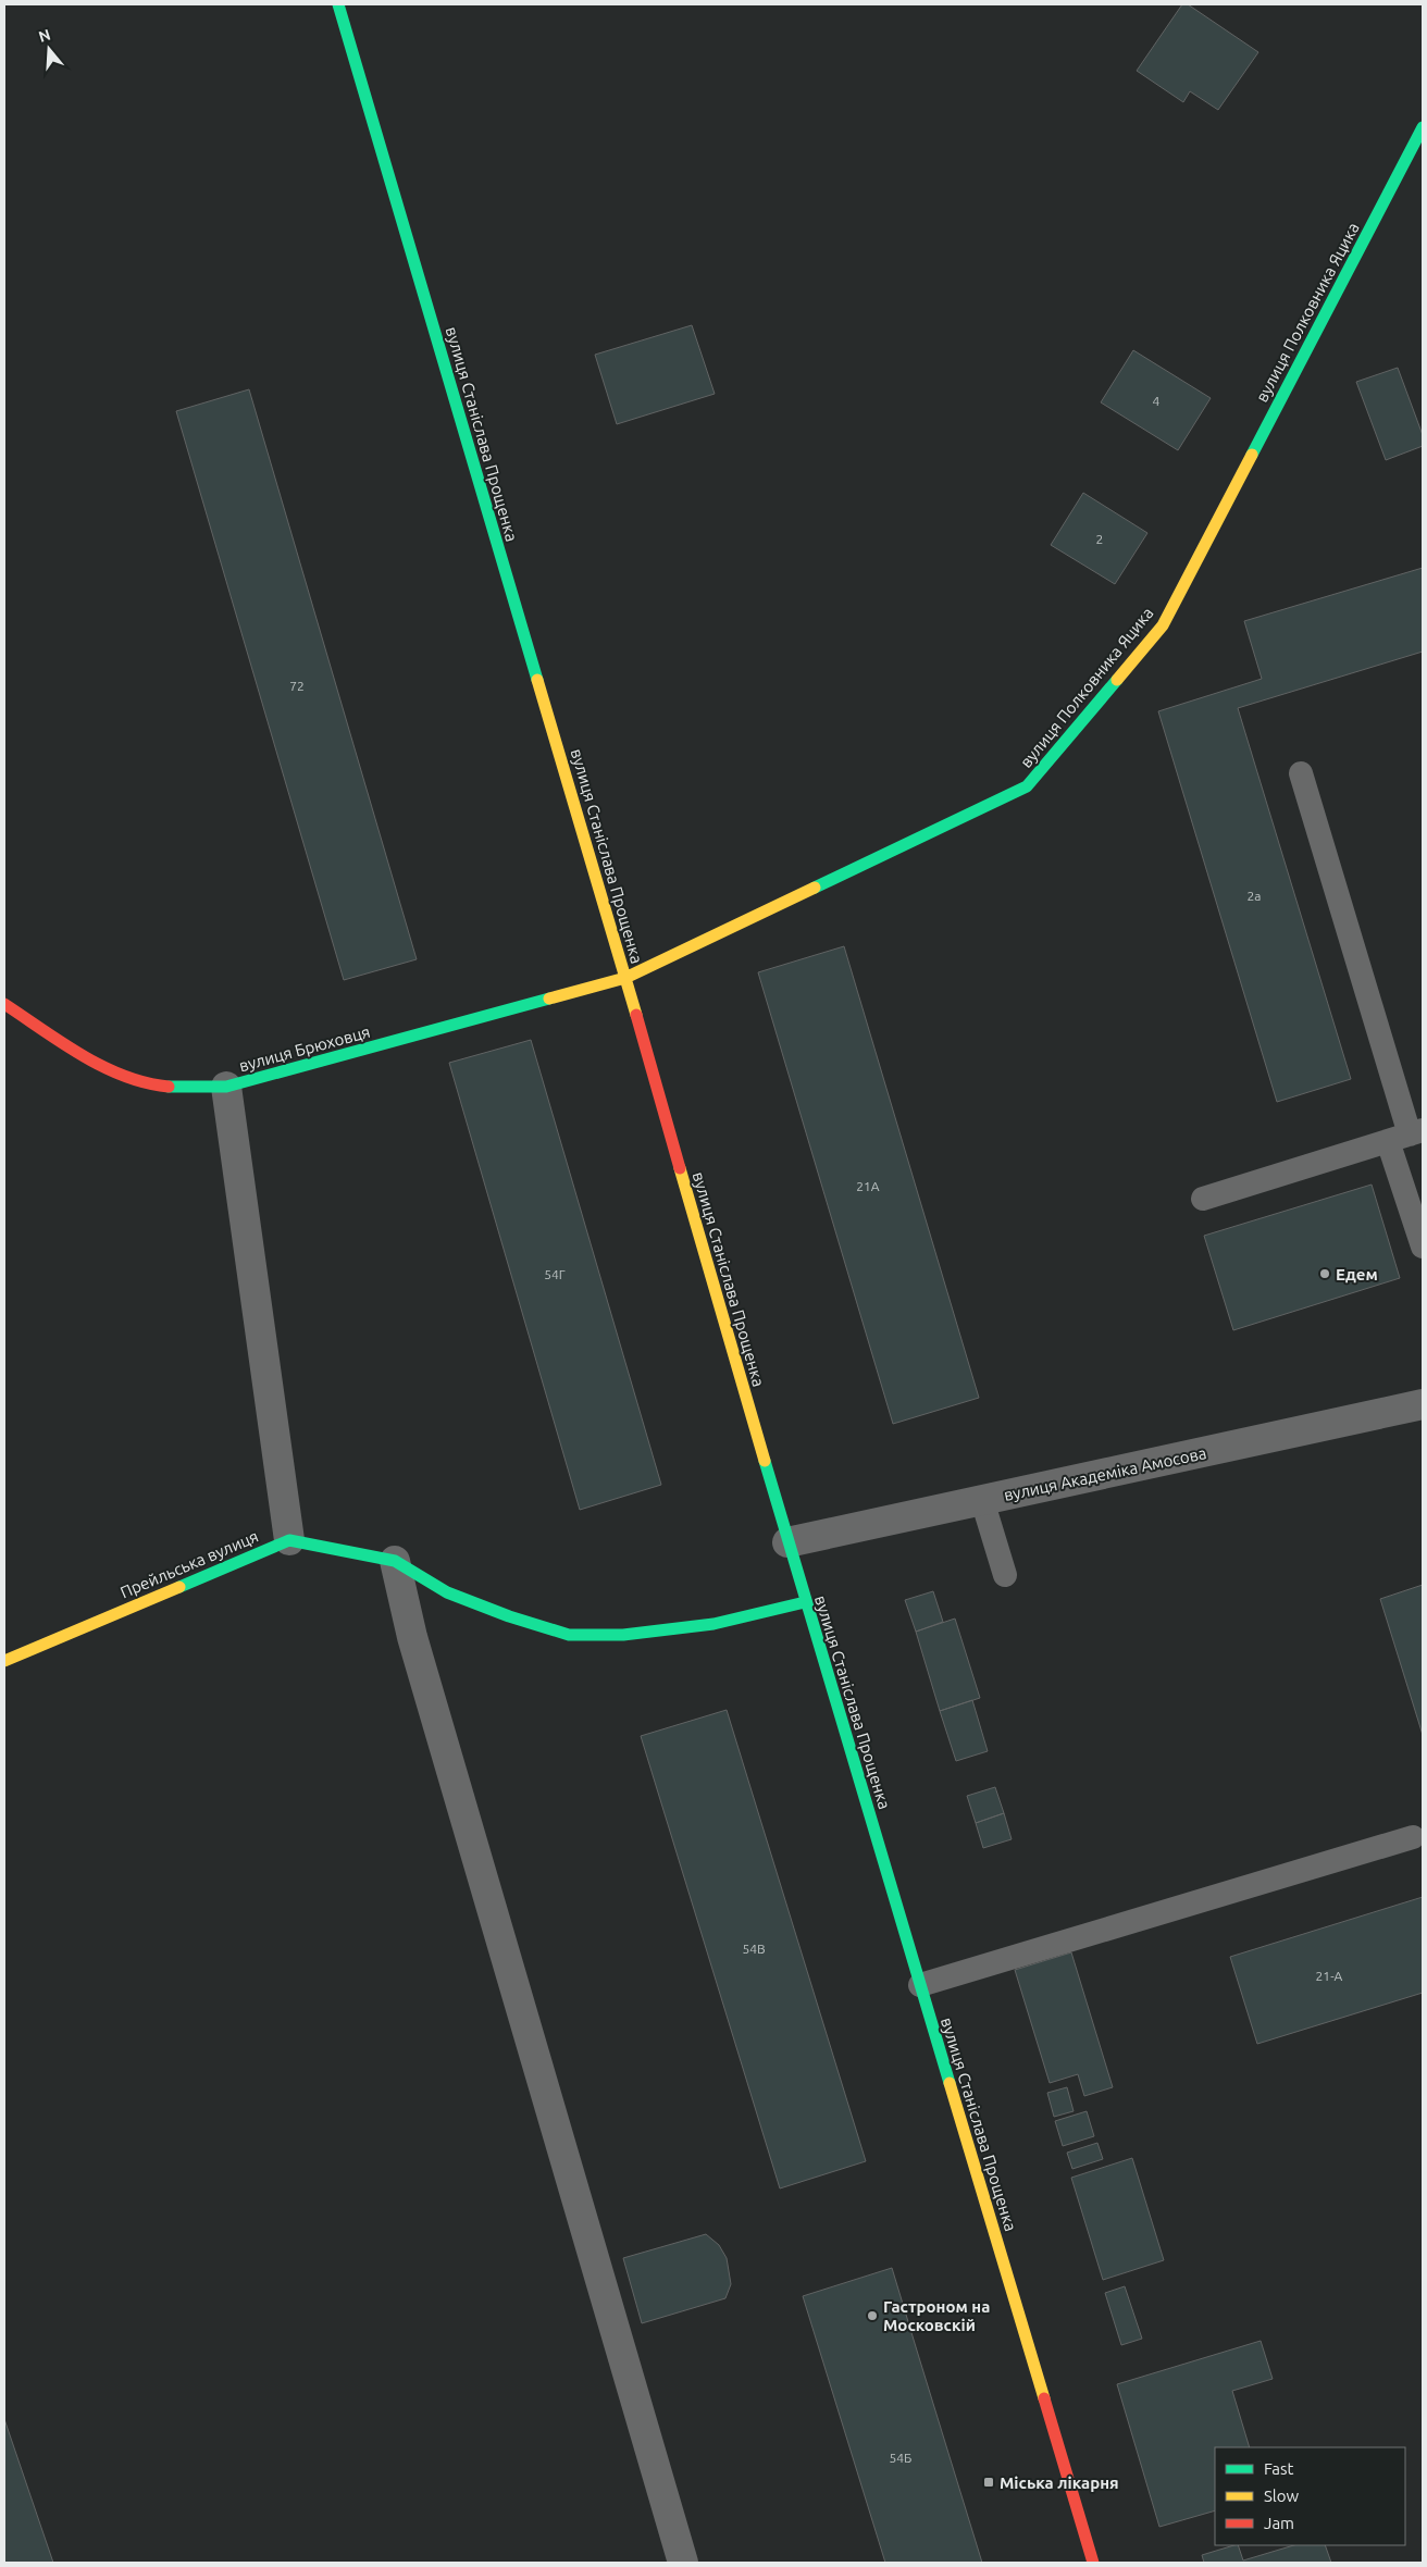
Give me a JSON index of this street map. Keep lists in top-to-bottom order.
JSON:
{
  "streets": {
    "street": [
      "вулиця Полковника Яцика",
      "вулиця Станіслава Прощенка",
      "вулиця Брюховця",
      "вулиця Академіка Амосова",
      "Прейльська вулиця"
    ]
  },
  "crossings": [
    ["вулиця Полковника Яцика", "вулиця Станіслава Прощенка"],
    ["вулиця Полковника Яцика", "вулиця Брюховця"],
    ["вулиця Станіслава Прощенка", "вулиця Брюховця"],
    ["вулиця Станіслава Прощенка", "вулиця Академіка Амосова"]
  ],
  "places": {
    "other": ["Едем", "Гастроном на Московскій"],
    "transit": ["Міська лікарня"]
  },
  "house_numbers": [
    "4",
    "2",
    "72",
    "2а",
    "21А",
    "54Г",
    "54В",
    "21-А",
    "54Б"
  ],
  "legend": ["Fast", "Slow", "Jam"],
  "north": "top"
}
